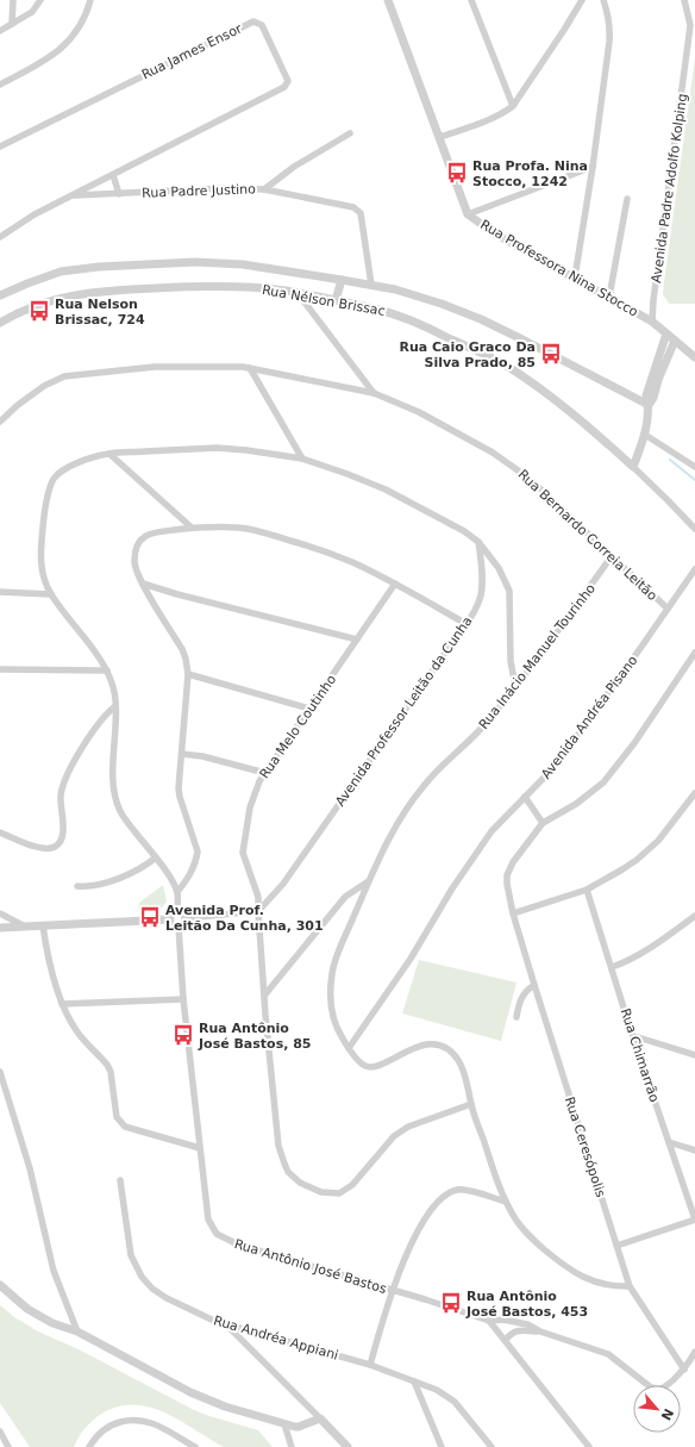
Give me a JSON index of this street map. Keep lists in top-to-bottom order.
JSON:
{
  "streets": {
    "street": [
      "Rua James Ensor",
      "Avenida Padre Adolfo Kolping",
      "Rua Padre Justino",
      "Rua Professora Nina Stocco",
      "Rua Nélson Brissac",
      "Rua Bernardo Correia Leitão",
      "Rua Inácio Manuel Tourinho",
      "Avenida Professor Leitão da Cunha",
      "Avenida Andréa Pisano",
      "Rua Melo Coutinho",
      "Rua Chimarrão",
      "Rua Ceresópolis",
      "Rua Antônio José Bastos",
      "Rua Andréa Appiani"
    ]
  },
  "crossings": [
    ["Rua James Ensor", "Rua Padre Justino"],
    ["Avenida Padre Adolfo Kolping", "Rua Professora Nina Stocco"],
    ["Rua Bernardo Correia Leitão", "Rua Inácio Manuel Tourinho"],
    ["Rua Bernardo Correia Leitão", "Avenida Andréa Pisano"],
    ["Rua Inácio Manuel Tourinho", "Avenida Andréa Pisano"],
    ["Rua Inácio Manuel Tourinho", "Rua Melo Coutinho"],
    ["Rua Inácio Manuel Tourinho", "Rua Ceresópolis"],
    ["Avenida Professor Leitão da Cunha", "Rua Melo Coutinho"],
    ["Rua Ceresópolis", "Rua Antônio José Bastos"]
  ],
  "places": {
    "bus stop": [
      "Rua Profa. Nina Stocco, 1242",
      "Rua Nelson Brissac, 724",
      "Rua Caio Graco Da Silva Prado, 85",
      "Avenida Prof. Leitão Da Cunha, 301",
      "Rua Antônio José Bastos, 85",
      "Rua Antônio José Bastos, 453"
    ]
  },
  "north": "bottom right"
}
